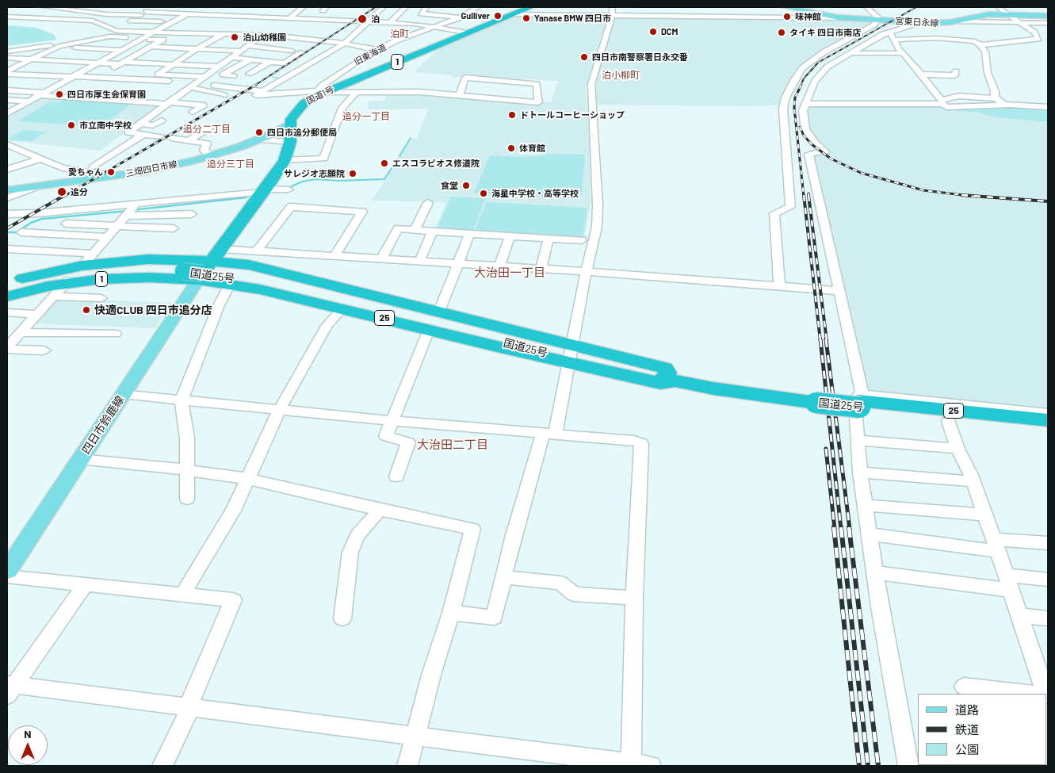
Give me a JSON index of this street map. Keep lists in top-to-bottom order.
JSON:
{
  "streets": {
    "highway": [
      "1",
      "国道1号",
      "国道25号",
      "25"
    ],
    "main road": ["宮東日永線", "三畑四日市線", "四日市鈴鹿線"],
    "street": ["旧東海道"]
  },
  "crossings": [
    ["旧東海道", "国道1号"],
    ["1", "国道25号"],
    ["1", "25"],
    ["1", "四日市鈴鹿線"],
    ["国道1号", "三畑四日市線"],
    ["国道25号", "25"],
    ["国道25号", "四日市鈴鹿線"],
    ["25", "四日市鈴鹿線"]
  ],
  "districts": [
    "泊町",
    "泊小柳町",
    "追分一丁目",
    "追分二丁目",
    "追分三丁目",
    "大治田一丁目",
    "大治田二丁目"
  ],
  "places": [
    "Gulliver",
    "味神館",
    "Yanase BMW 四日市",
    "泊",
    "DCM",
    "タイキ 四日市南店",
    "泊山幼稚園",
    "四日市南警察署日永交番",
    "四日市厚生会保育園",
    "ドトールコーヒーショップ",
    "市立南中学校",
    "四日市追分郵便局",
    "体育館",
    "エスコラピオス修道院",
    "愛ちゃん",
    "サレジオ志願院",
    "食堂",
    "追分",
    "海星中学校・高等学校",
    "快適CLUB 四日市追分店"
  ],
  "legend": ["道路", "鉄道", "公園"],
  "north": "top"
}
